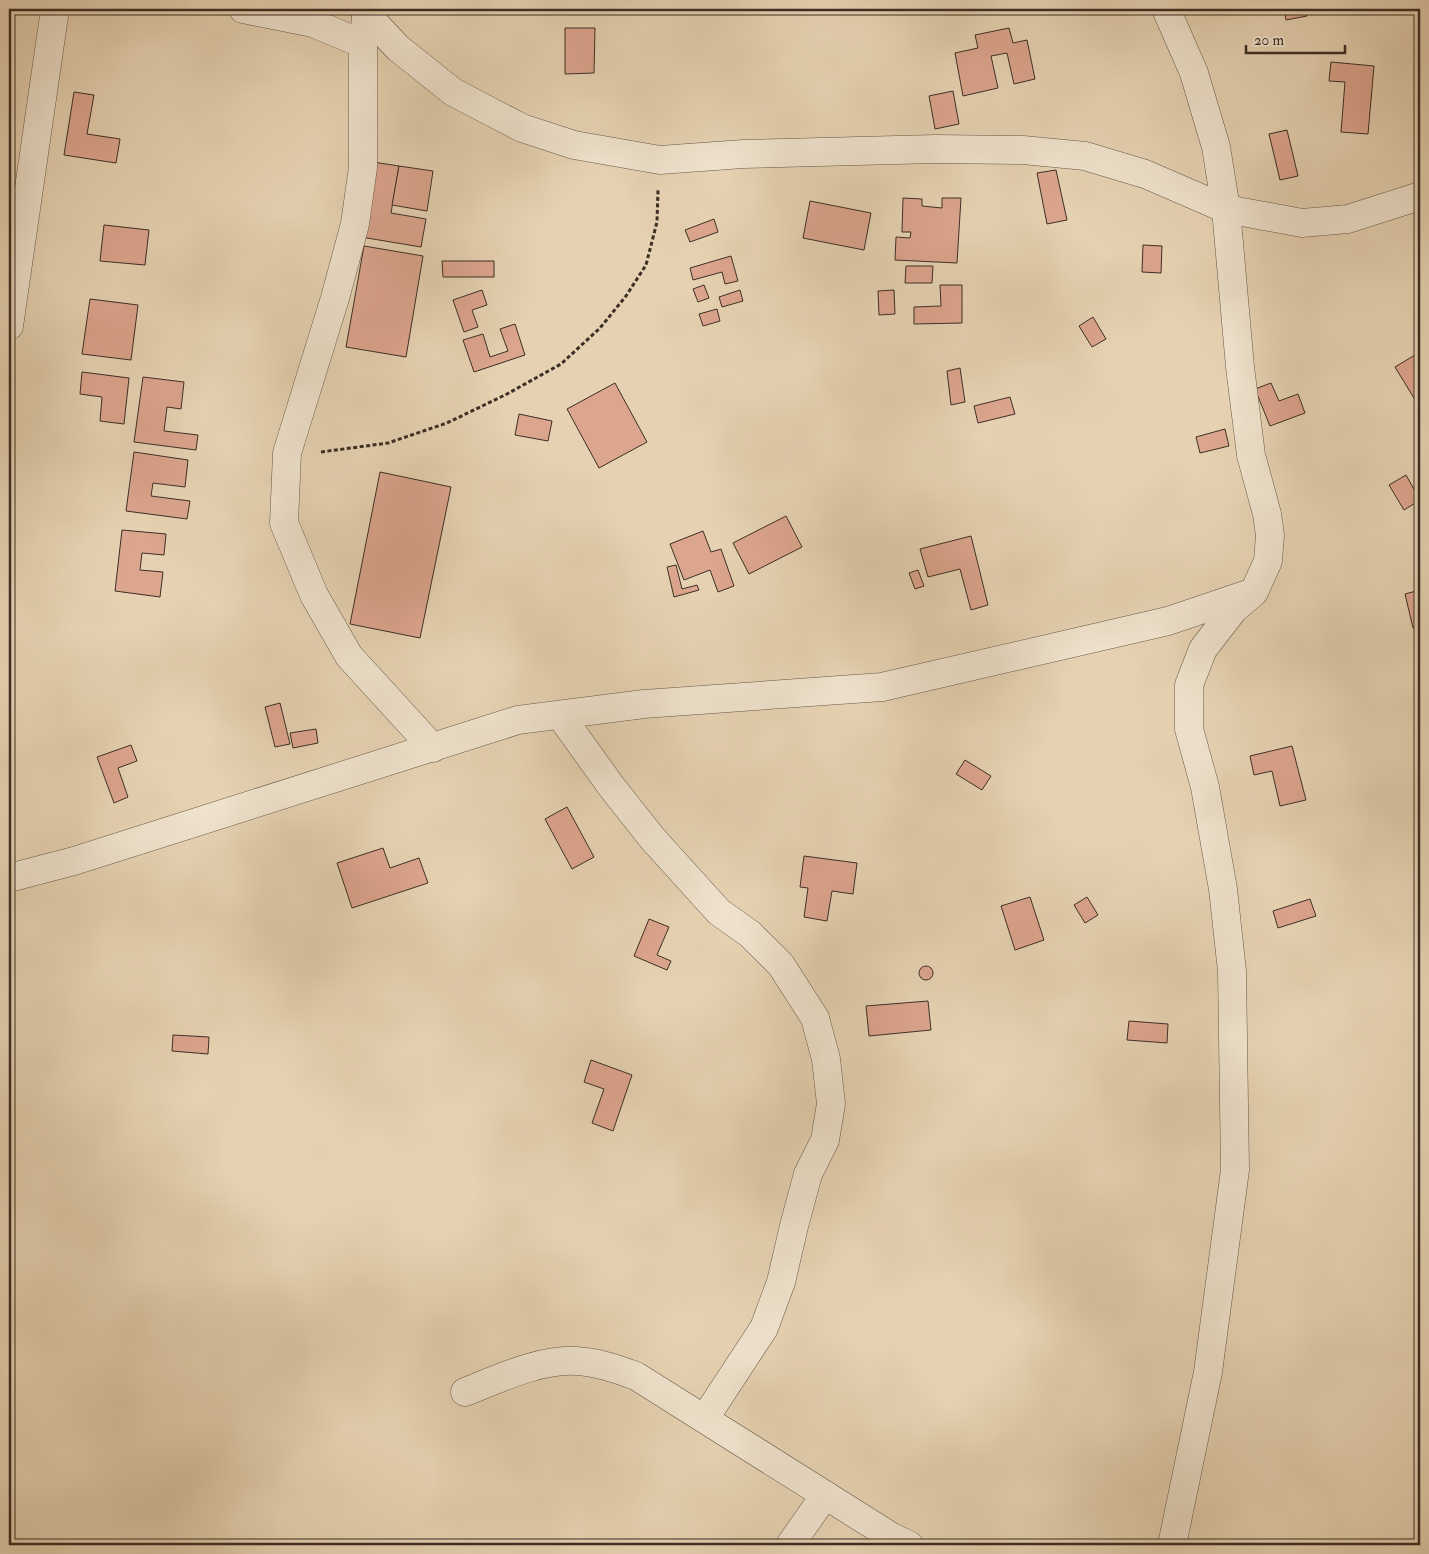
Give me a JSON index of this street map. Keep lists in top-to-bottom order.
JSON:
{
  "scale_bar": "20 m"
}
